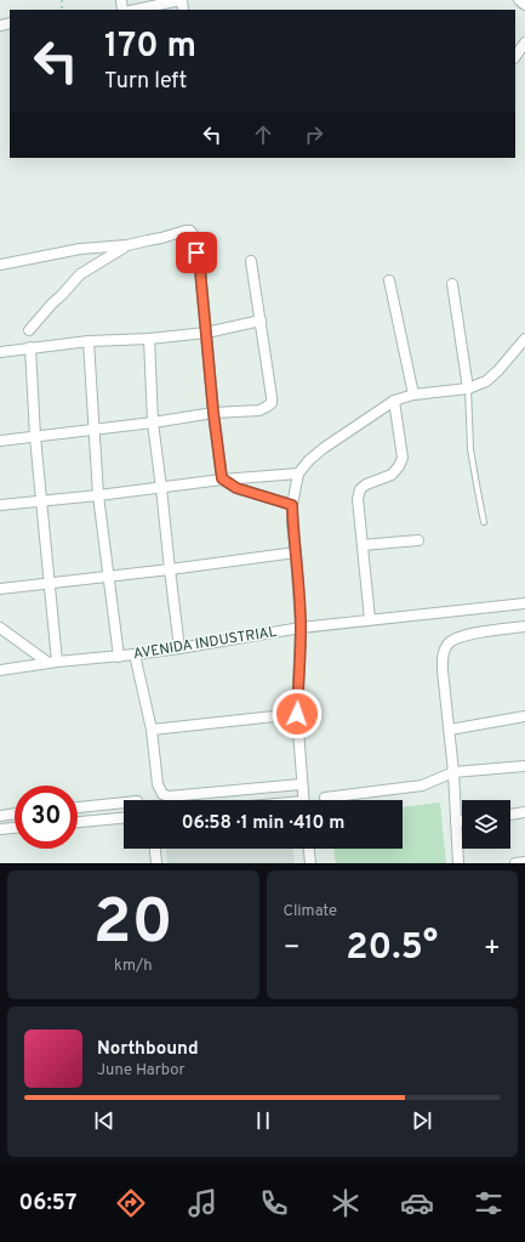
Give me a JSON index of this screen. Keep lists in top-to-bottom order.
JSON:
{
  "streets": {
    "street": ["AVENIDA INDUSTRIAL"]
  },
  "page": {
    "turn": ["170 m", "Turn left"],
    "limit": "30",
    "trip": "06:58 · 1 min · 410 m",
    "tile": [
      ["20", "km/h"],
      "Climate"
    ],
    "heat": ["−", "20.5°", "+"],
    "song": ["Northbound", "June Harbor"],
    "tabs": "06:57"
  }
}
